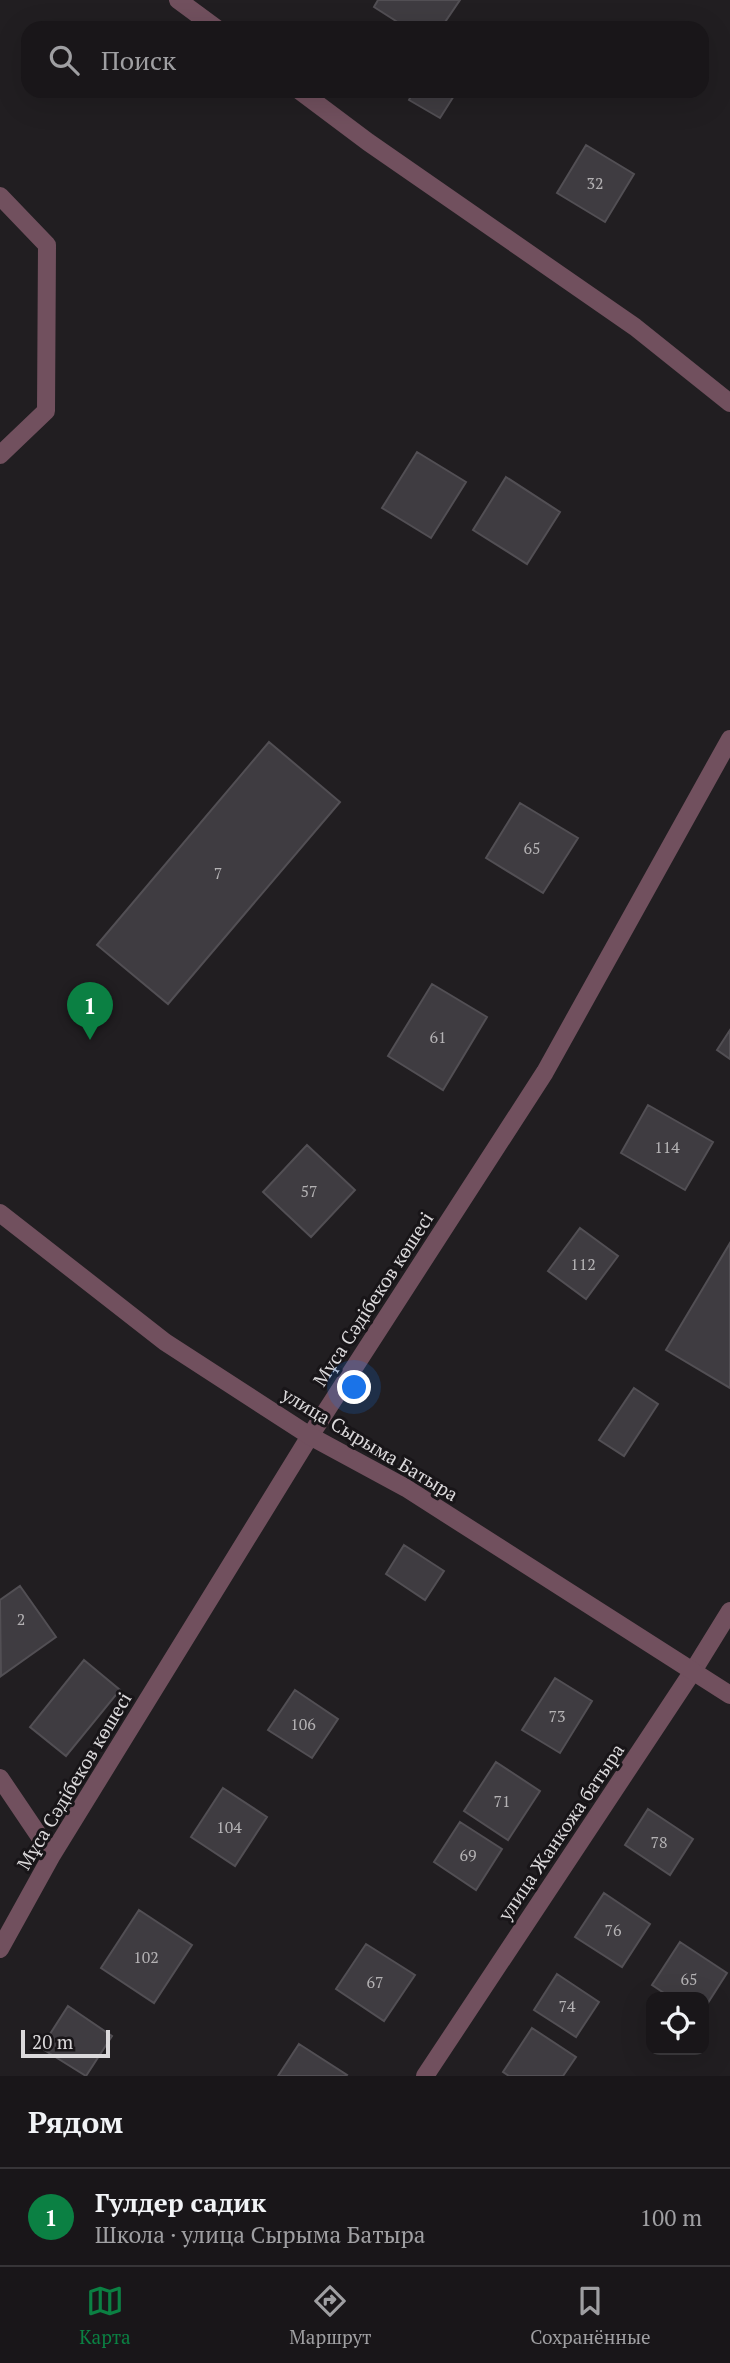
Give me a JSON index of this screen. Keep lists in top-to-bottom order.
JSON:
{
  "streets": {
    "street": ["Мұса Сәдібеков көшесі", "улица Сырыма Батыра", "улица Жанкожа батыра"]
  },
  "crossings": [
    ["Мұса Сәдібеков көшесі", "улица Сырыма Батыра"],
    ["улица Сырыма Батыра", "улица Жанкожа батыра"]
  ],
  "house_numbers": [
    "32",
    "65",
    "7",
    "61",
    "114",
    "57",
    "112",
    "2",
    "73",
    "106",
    "71",
    "104",
    "78",
    "69",
    "76",
    "102",
    "65",
    "67",
    "74"
  ],
  "scale_bar": "20 m",
  "page": {
    "search": "Поиск",
    "pins": "1",
    "scale": "20 m",
    "heading": "Рядом",
    "list": [
      {
        "mark": "1",
        "name": "Гулдер садик",
        "note": "Школа · улица Сырыма Батыра",
        "value": "100 m"
      }
    ],
    "nav": ["Карта", "Маршрут", "Сохранённые"]
  }
}
